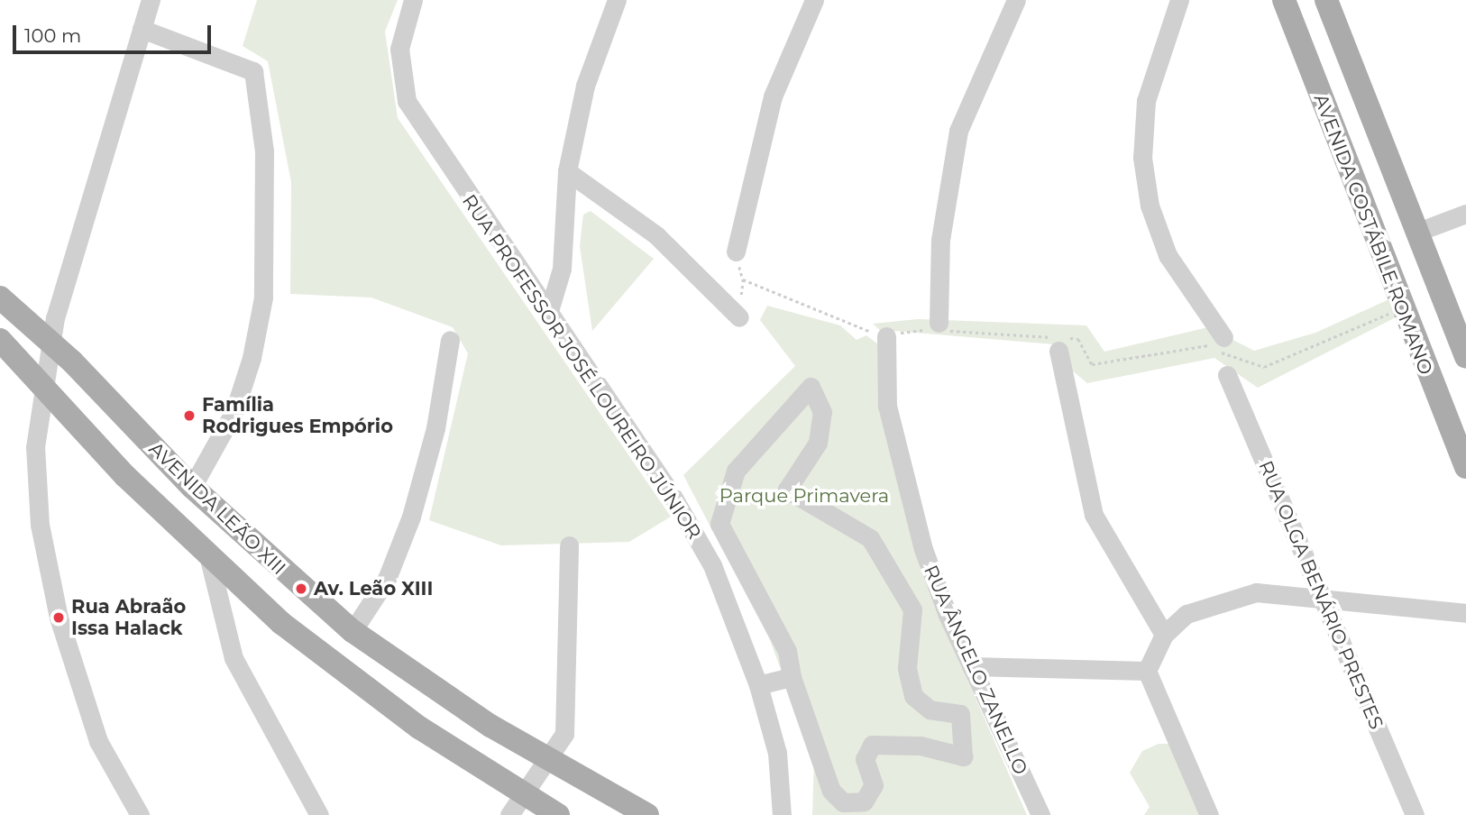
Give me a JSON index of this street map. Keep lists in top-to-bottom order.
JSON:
{
  "streets": {
    "main road": ["AVENIDA COSTÁBILE ROMANO", "AVENIDA LEÃO XIII"],
    "street": ["RUA PROFESSOR JOSÉ LOUREIRO JÚNIOR", "RUA OLGA BENÁRIO PRESTES", "RUA ÂNGELO ZANELLO"]
  },
  "parks": ["Parque Primavera"],
  "places": ["Família Rodrigues Empório", "Av. Leão XIII", "Rua Abraão Issa Halack"],
  "scale_bar": "100 m"
}
